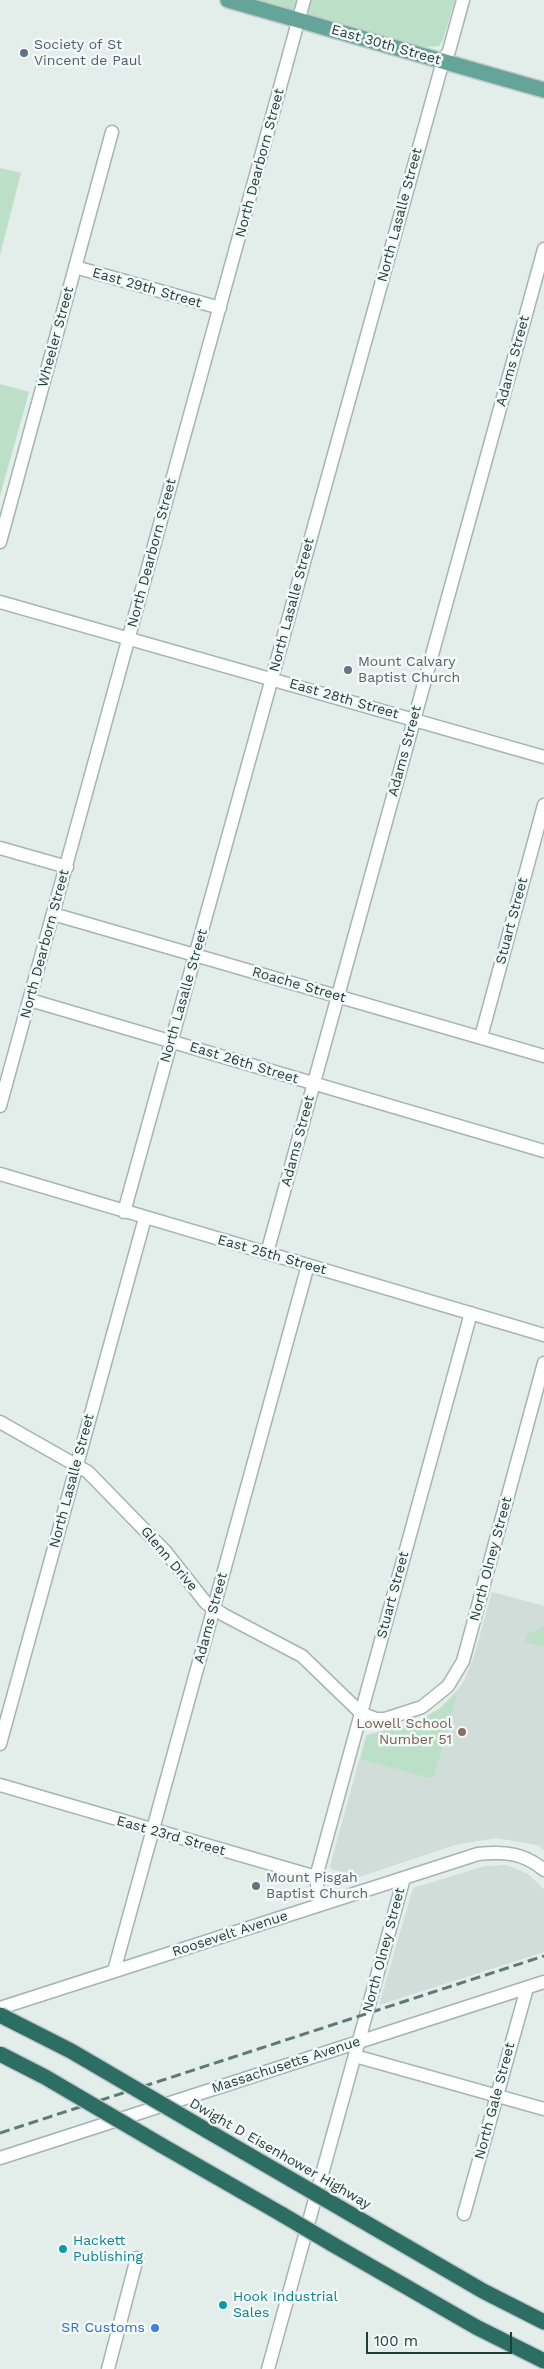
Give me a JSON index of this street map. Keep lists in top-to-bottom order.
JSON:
{
  "streets": {
    "highway": ["Dwight D Eisenhower Highway"],
    "main road": ["East 30th Street"],
    "street": [
      "North Dearborn Street",
      "North Lasalle Street",
      "East 29th Street",
      "Wheeler Street",
      "Adams Street",
      "East 28th Street",
      "Stuart Street",
      "Roache Street",
      "East 26th Street",
      "East 25th Street",
      "Glenn Drive",
      "North Olney Street",
      "East 23rd Street",
      "Roosevelt Avenue",
      "Massachusetts Avenue",
      "North Gale Street"
    ]
  },
  "crossings": [
    ["East 30th Street", "North Dearborn Street"],
    ["East 30th Street", "North Lasalle Street"],
    ["North Dearborn Street", "East 29th Street"],
    ["North Dearborn Street", "East 28th Street"],
    ["North Dearborn Street", "Roache Street"],
    ["North Dearborn Street", "East 26th Street"],
    ["North Lasalle Street", "East 28th Street"],
    ["North Lasalle Street", "Roache Street"],
    ["North Lasalle Street", "East 26th Street"],
    ["North Lasalle Street", "East 25th Street"],
    ["North Lasalle Street", "Glenn Drive"],
    ["East 29th Street", "Wheeler Street"],
    ["Adams Street", "East 28th Street"],
    ["Adams Street", "Roache Street"],
    ["Adams Street", "East 26th Street"],
    ["Adams Street", "East 25th Street"],
    ["Adams Street", "Glenn Drive"],
    ["Adams Street", "East 23rd Street"],
    ["Adams Street", "Roosevelt Avenue"],
    ["Stuart Street", "Roache Street"],
    ["Stuart Street", "East 25th Street"],
    ["Stuart Street", "Glenn Drive"],
    ["Stuart Street", "North Olney Street"],
    ["Stuart Street", "East 23rd Street"],
    ["Glenn Drive", "North Olney Street"],
    ["North Olney Street", "Roosevelt Avenue"],
    ["North Olney Street", "Massachusetts Avenue"],
    ["Massachusetts Avenue", "North Gale Street"]
  ],
  "places": [
    "Society of St Vincent de Paul",
    "Mount Calvary Baptist Church",
    "Lowell School Number 51",
    "Mount Pisgah Baptist Church",
    "Hackett Publishing",
    "Hook Industrial Sales",
    "SR Customs"
  ],
  "scale_bar": "100 m"
}
